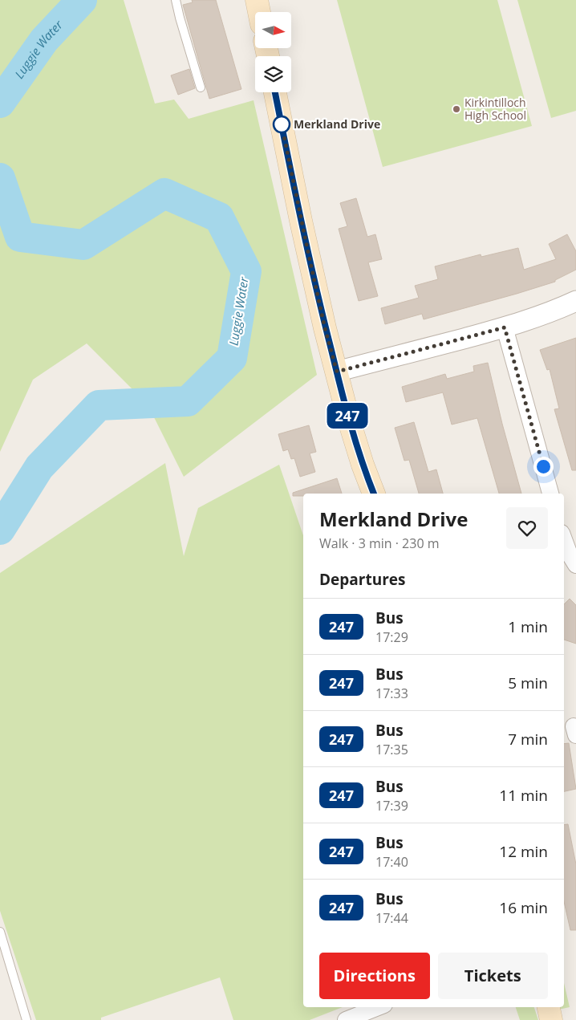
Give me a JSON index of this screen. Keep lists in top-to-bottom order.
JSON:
{
  "water": ["Luggie Water"],
  "places": ["Kirkintilloch High School", "Merkland Drive"],
  "lines": ["bus line 247"],
  "north": "right",
  "page": {
    "on_map": "247",
    "heading": [
      ["Merkland Drive", "Walk · 3 min · 230 m"],
      "Departures"
    ],
    "list": [
      {
        "mark": "247",
        "name": "Bus",
        "note": "17:29",
        "value": "1 min"
      },
      {
        "mark": "247",
        "name": "Bus",
        "note": "17:33",
        "value": "5 min"
      },
      {
        "mark": "247",
        "name": "Bus",
        "note": "17:35",
        "value": "7 min"
      },
      {
        "mark": "247",
        "name": "Bus",
        "note": "17:39",
        "value": "11 min"
      },
      {
        "mark": "247",
        "name": "Bus",
        "note": "17:40",
        "value": "12 min"
      },
      {
        "mark": "247",
        "name": "Bus",
        "note": "17:44",
        "value": "16 min"
      }
    ],
    "buttons": ["Directions", "Tickets"]
  }
}
